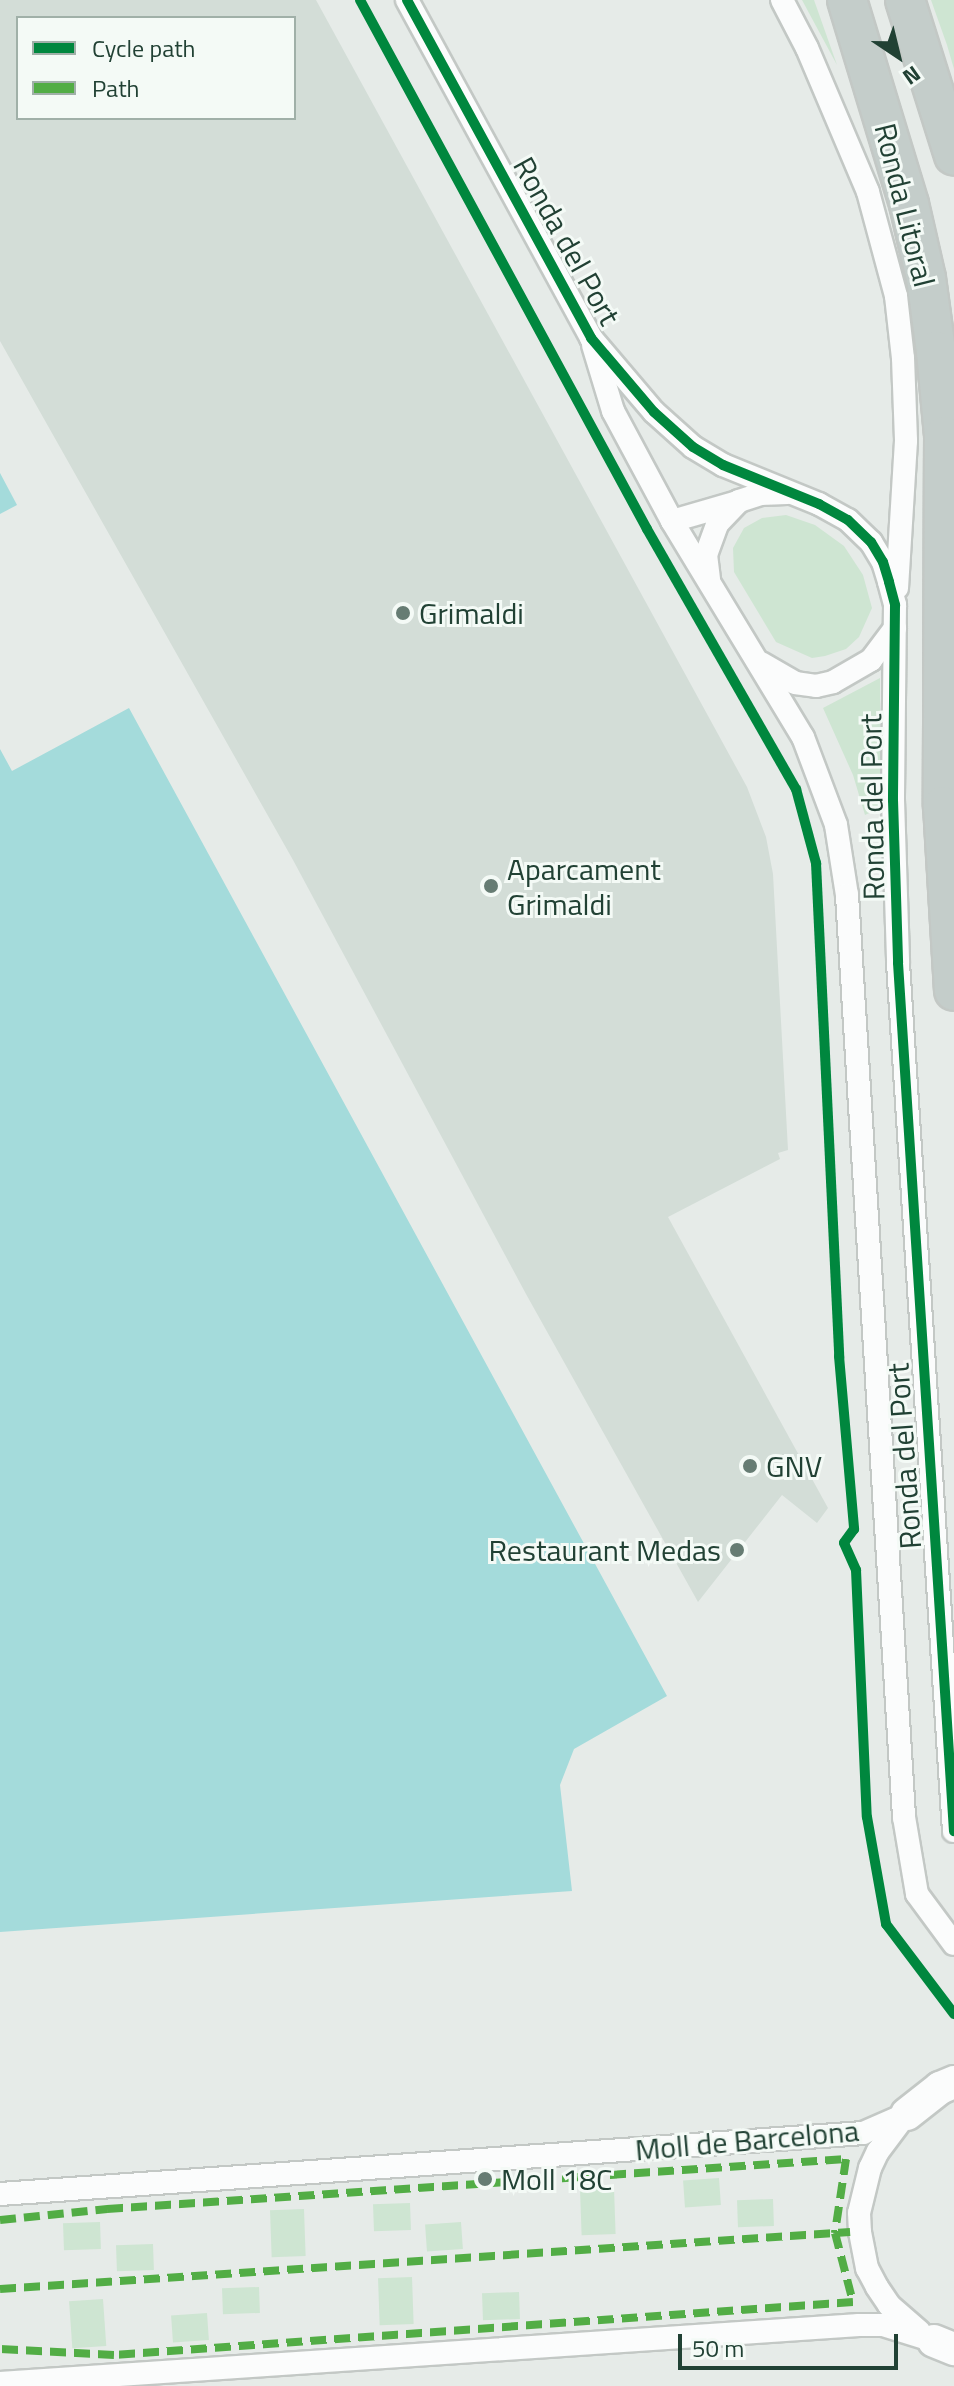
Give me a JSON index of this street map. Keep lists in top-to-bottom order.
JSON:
{
  "streets": {
    "highway": ["Ronda Litoral"],
    "street": ["Ronda del Port", "Moll de Barcelona"]
  },
  "places": [
    "Grimaldi",
    "Aparcament Grimaldi",
    "GNV",
    "Restaurant Medas",
    "Moll 18C"
  ],
  "legend": ["Cycle path", "Path"],
  "scale_bar": "50 m",
  "north": "bottom right"
}
